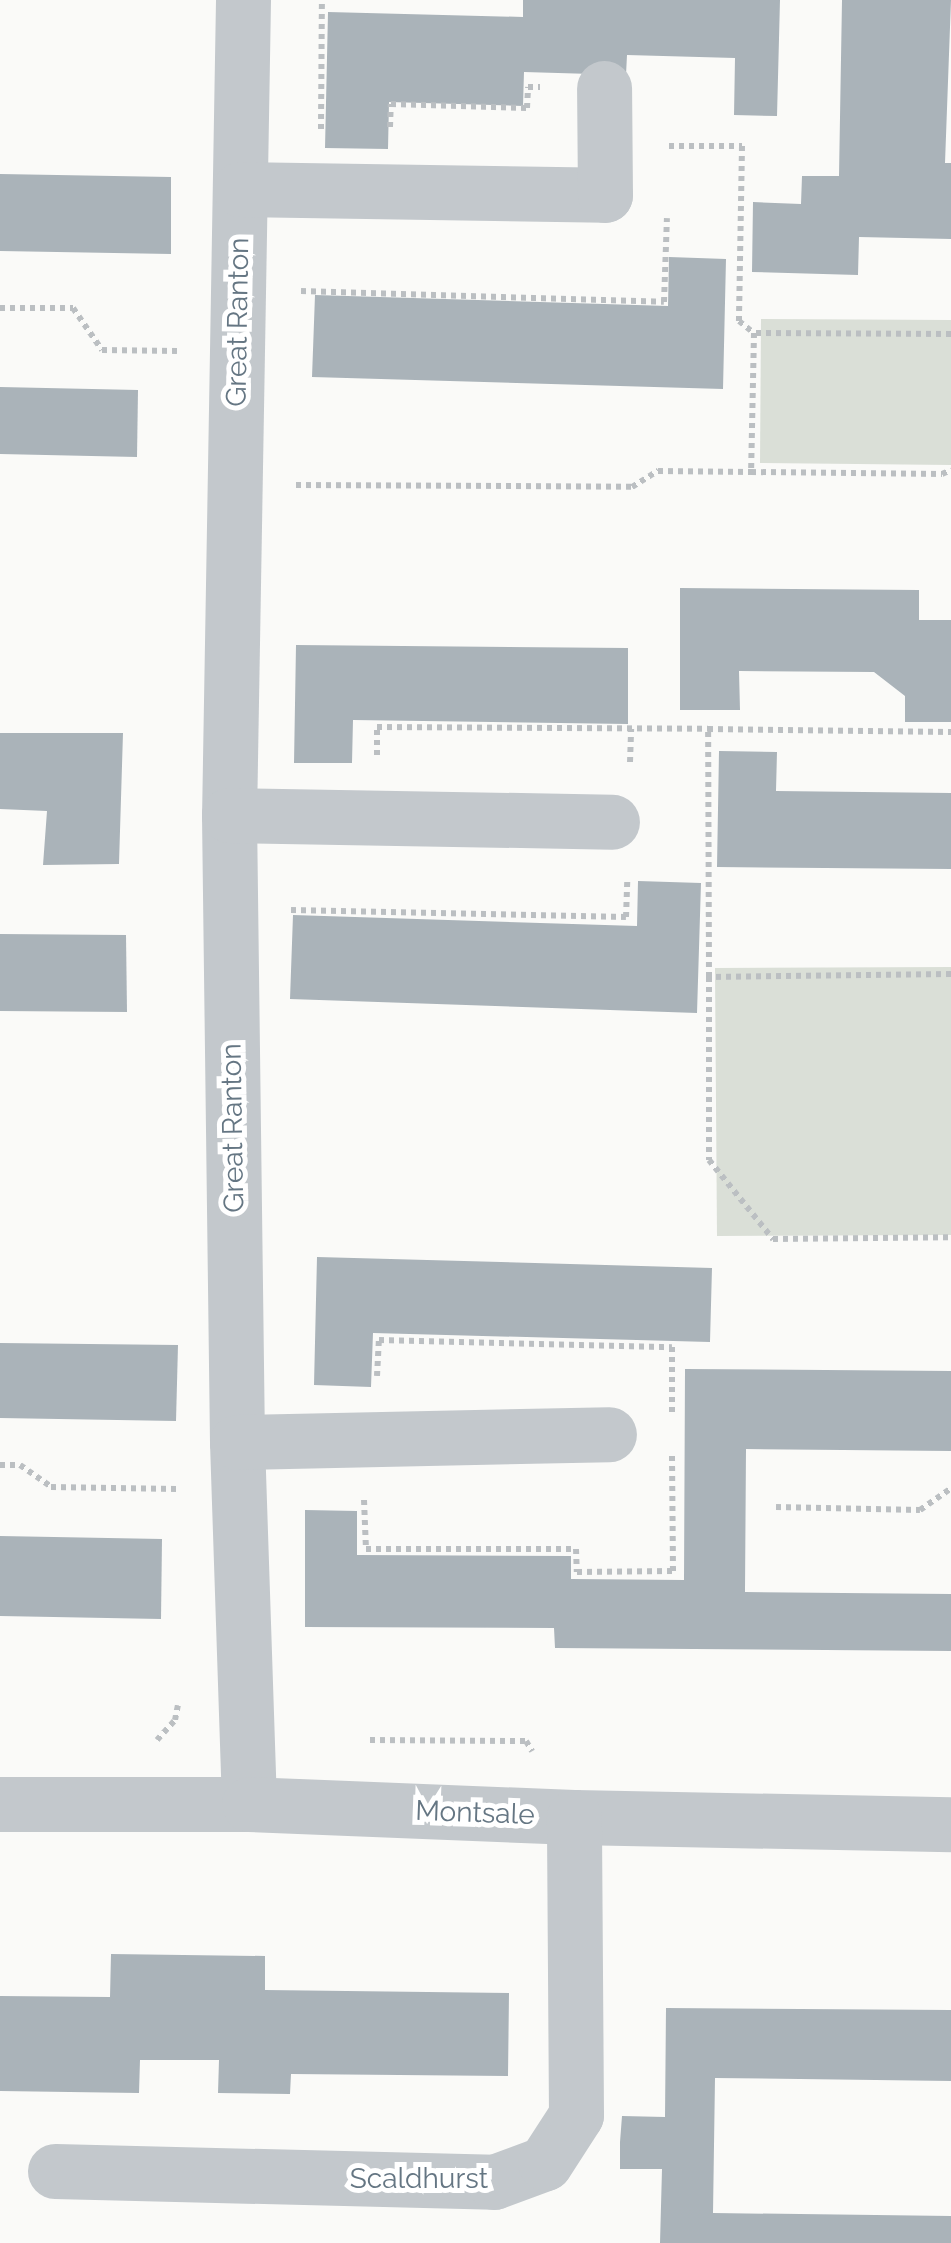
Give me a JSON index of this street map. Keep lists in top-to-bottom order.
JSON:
{
  "streets": {
    "street": ["Great Ranton", "Montsale", "Scaldhurst"]
  },
  "crossings": [
    ["Great Ranton", "Montsale"],
    ["Montsale", "Scaldhurst"]
  ]
}
